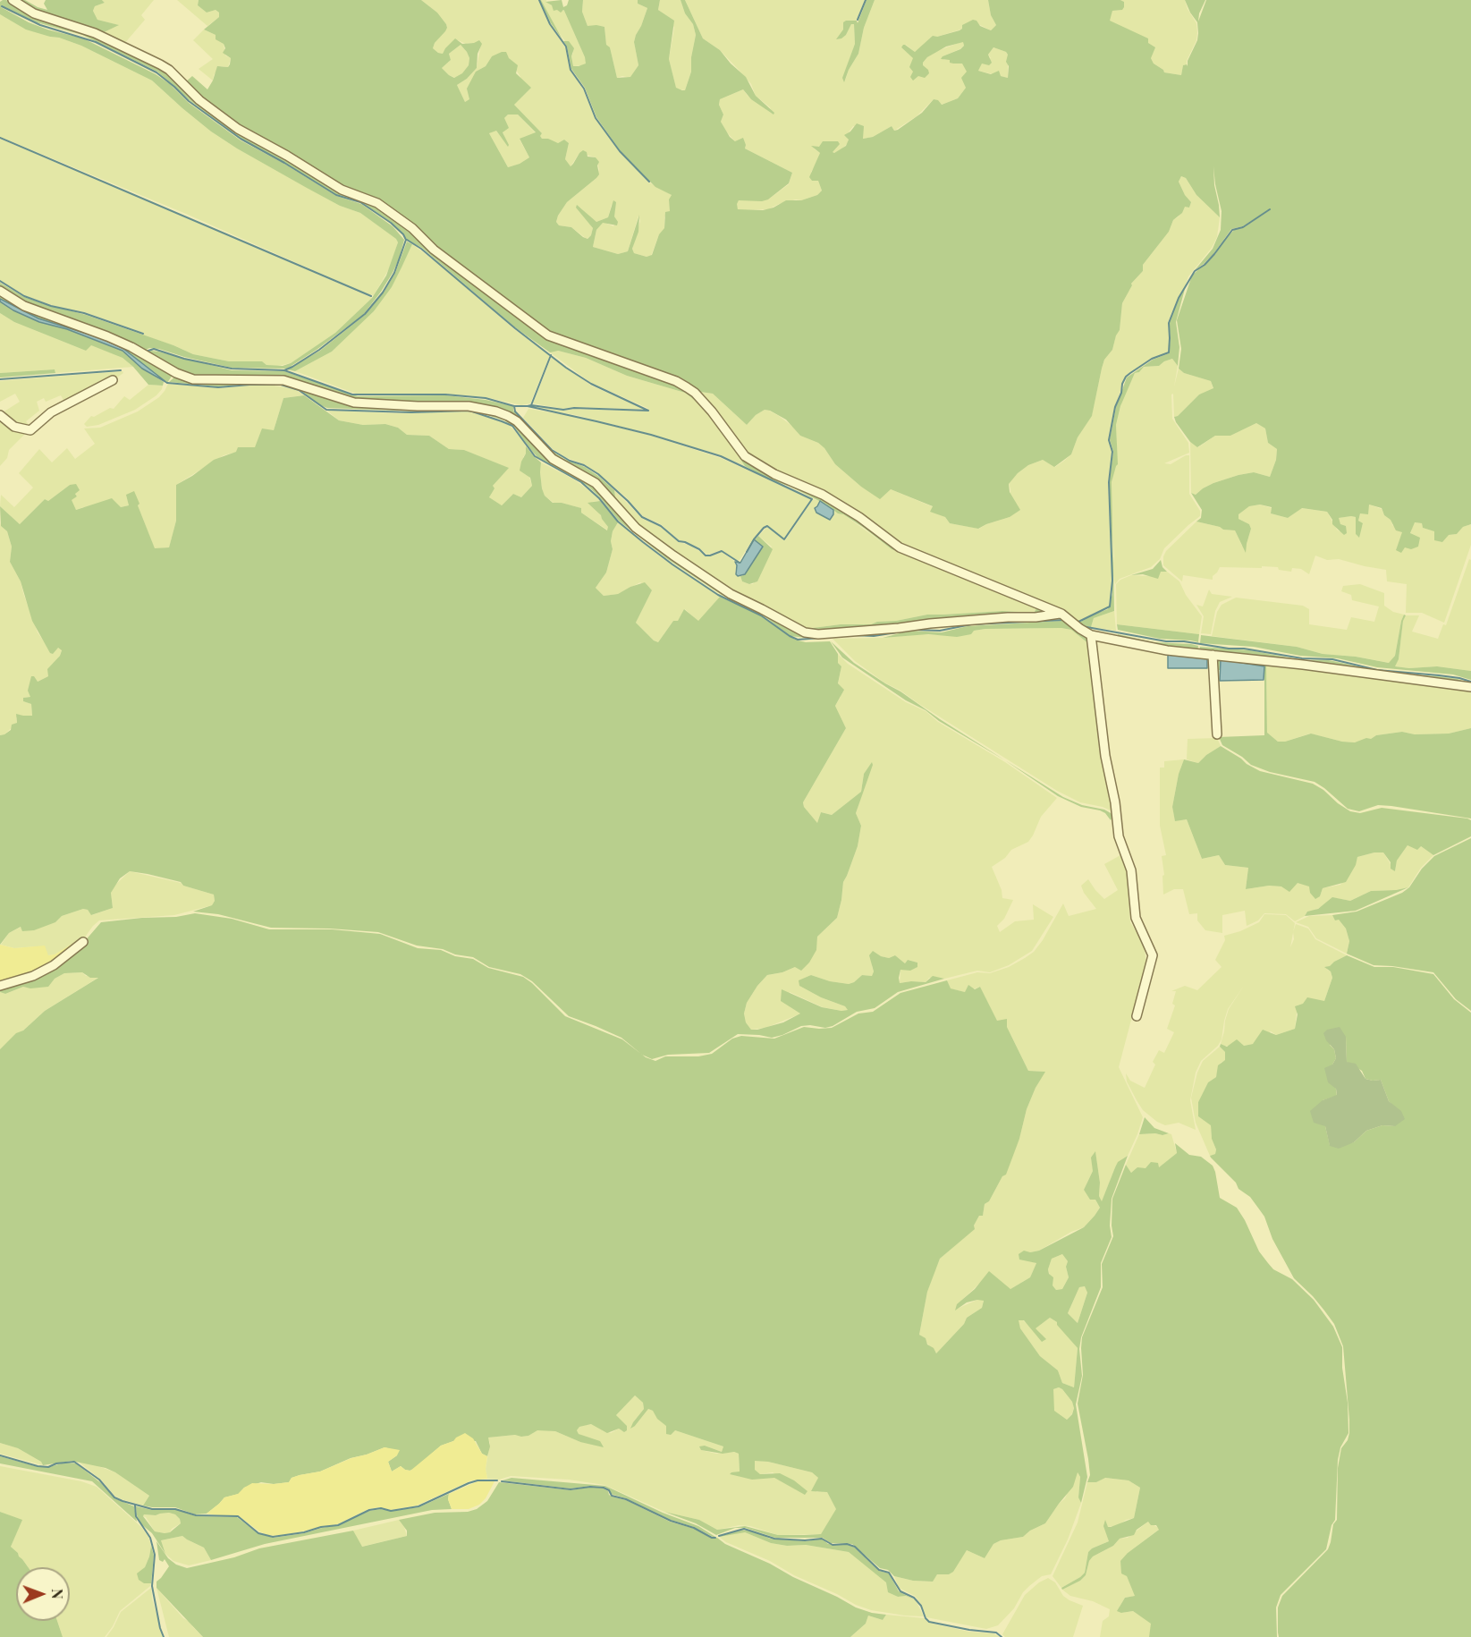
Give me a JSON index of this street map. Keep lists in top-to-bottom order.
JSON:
{
  "north": "right"
}
